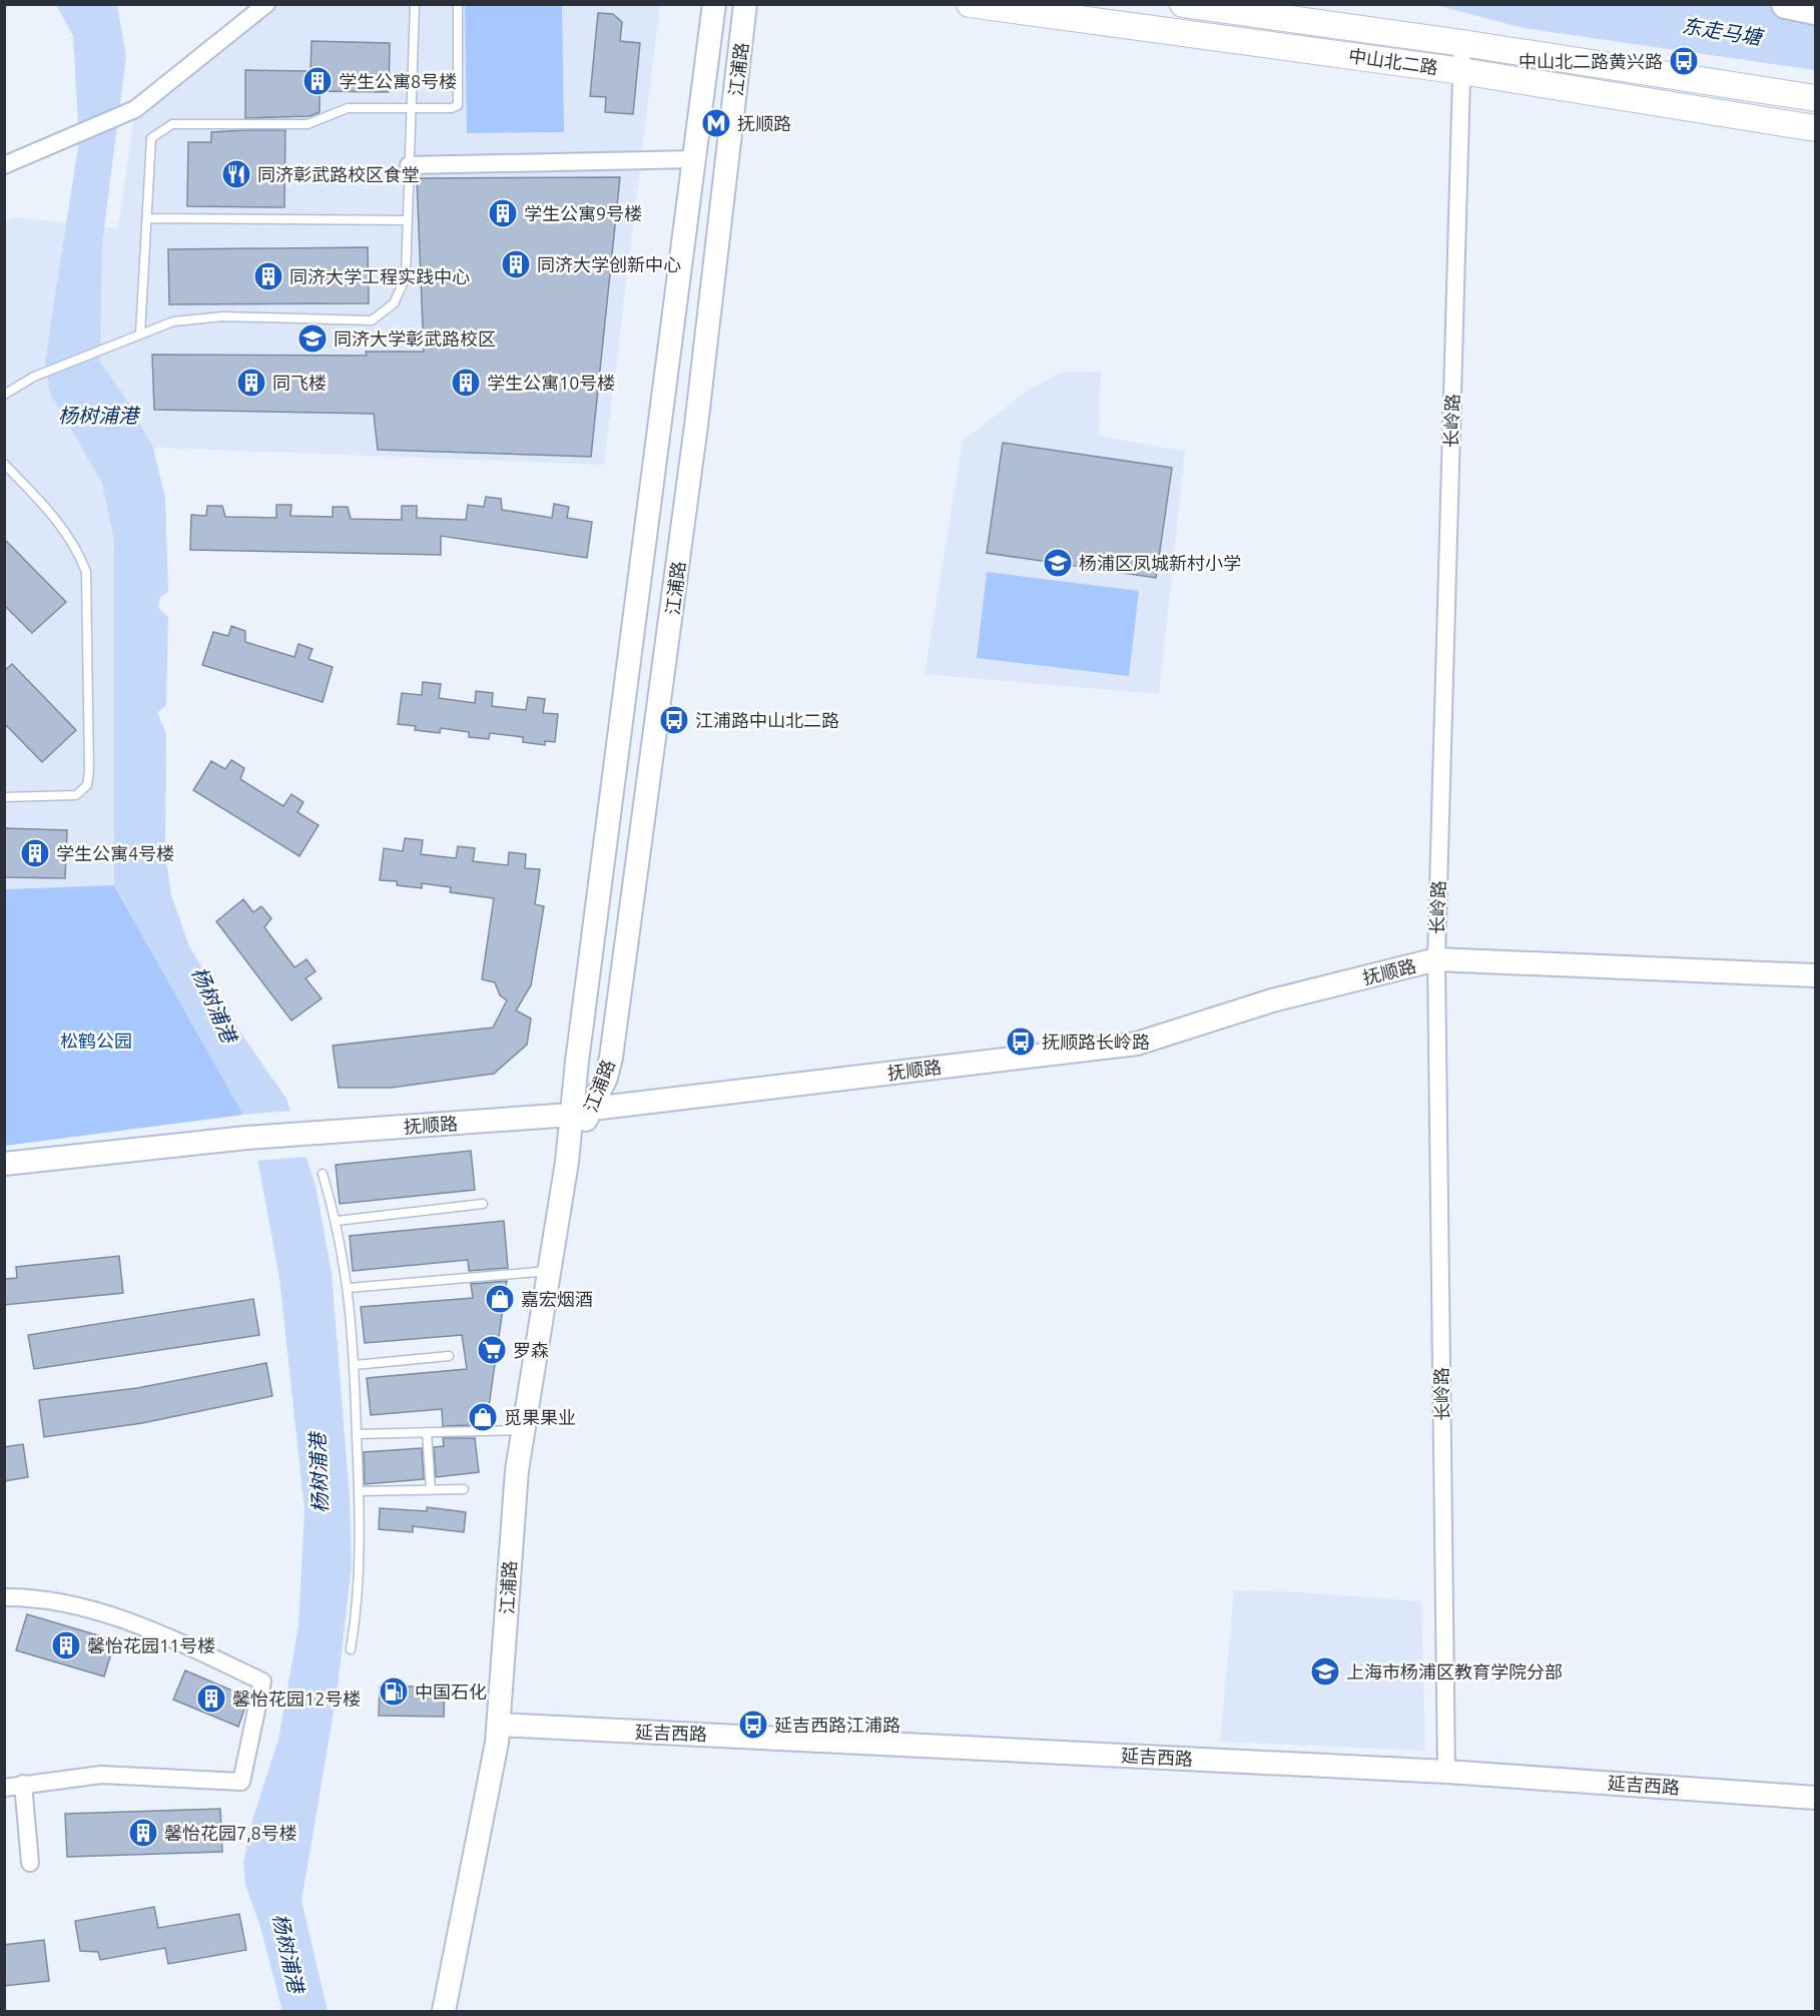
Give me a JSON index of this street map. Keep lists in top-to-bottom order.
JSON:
{
  "streets": {
    "main road": [
      "中山北二路",
      "江浦路",
      "抚顺路",
      "延吉西路"
    ],
    "street": ["长岭路"]
  },
  "crossings": [
    ["中山北二路", "长岭路"],
    ["江浦路", "抚顺路"],
    ["江浦路", "延吉西路"],
    ["长岭路", "抚顺路"],
    ["长岭路", "延吉西路"]
  ],
  "water": ["东走马塘", "杨树浦港"],
  "parks": ["松鹤公园"],
  "places": {
    "bus stop": [
      "中山北二路黄兴路",
      "江浦路中山北二路",
      "抚顺路长岭路",
      "延吉西路江浦路"
    ],
    "building": [
      "学生公寓8号楼",
      "学生公寓9号楼",
      "同济大学创新中心",
      "同济大学工程实践中心",
      "同飞楼",
      "学生公寓10号楼",
      "学生公寓4号楼",
      "馨怡花园11号楼",
      "馨怡花园12号楼",
      "馨怡花园7,8号楼"
    ],
    "metro station": ["抚顺路"],
    "restaurant": ["同济彰武路校区食堂"],
    "school or university": ["同济大学彰武路校区", "杨浦区凤城新村小学", "上海市杨浦区教育学院分部"],
    "shop": ["嘉宏烟酒", "觅果果业"],
    "supermarket": ["罗森"],
    "fuel station": ["中国石化"]
  }
}
